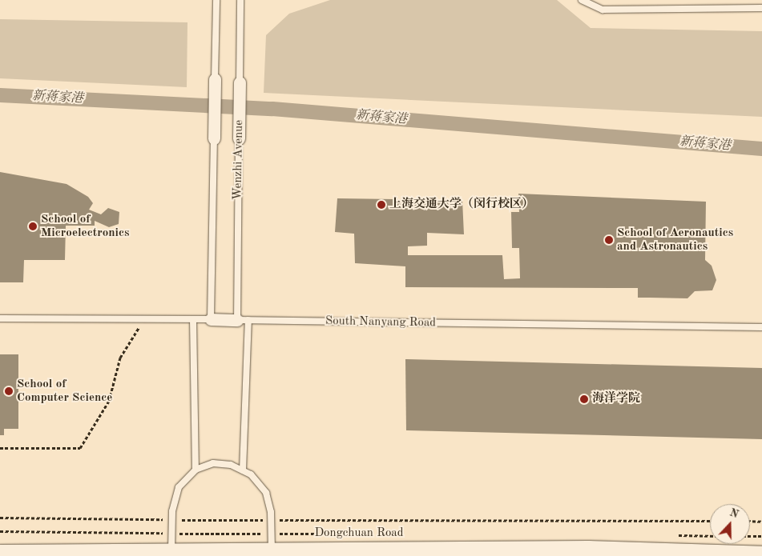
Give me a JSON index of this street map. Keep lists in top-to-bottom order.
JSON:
{
  "streets": {
    "main road": ["Dongchuan Road"],
    "street": ["Wenzhi Avenue", "South Nanyang Road"]
  },
  "crossings": [
    ["Wenzhi Avenue", "South Nanyang Road"]
  ],
  "water": ["新蒋家港"],
  "places": [
    "上海交通大学（闵行校区）",
    "School of Microelectronics",
    "School of Aeronautics and Astronautics",
    "School of Computer Science",
    "海洋学院"
  ],
  "north": "top"
}
